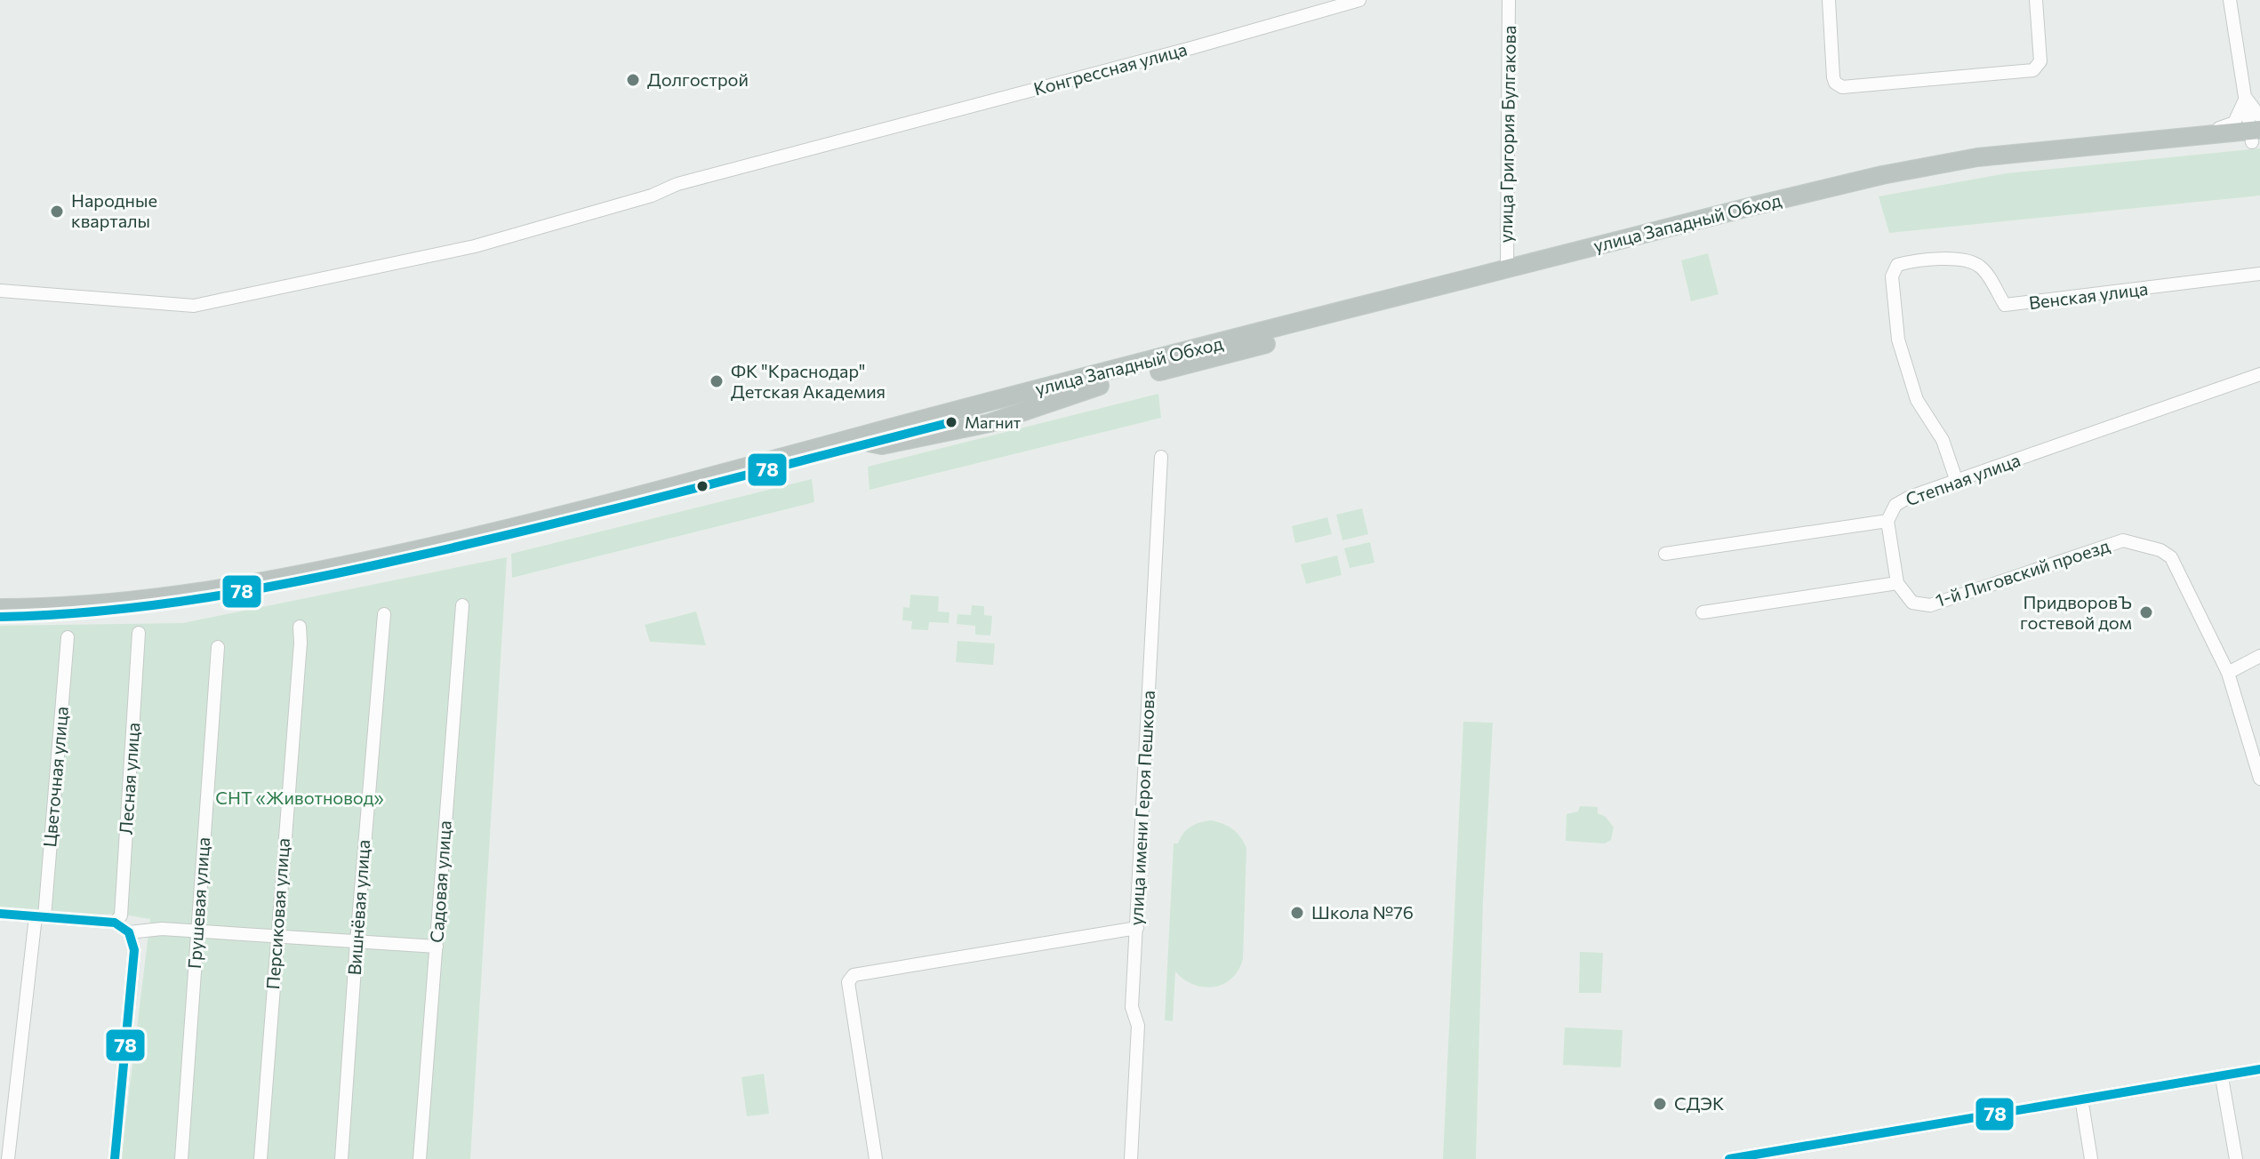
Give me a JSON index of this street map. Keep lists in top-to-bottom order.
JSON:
{
  "streets": {
    "highway": ["улица Западный Обход"],
    "street": [
      "Конгрессная улица",
      "улица Григория Булгакова",
      "Венская улица",
      "Степная улица",
      "1-й Лиговский проезд",
      "Цветочная улица",
      "Лесная улица",
      "улица имени Героя Пешкова",
      "Садовая улица",
      "Грушевая улица",
      "Вишнёвая улица",
      "Персиковая улица"
    ]
  },
  "crossings": [
    ["улица Григория Булгакова", "улица Западный Обход"],
    ["Венская улица", "Степная улица"]
  ],
  "parks": ["СНТ «Животновод»"],
  "places": [
    "Долгострой",
    "Народные кварталы",
    "ФК \"Краснодар\" Детская Академия",
    "Магнит",
    "ПридворовЪ гостевой дом",
    "Школа №76",
    "СДЭК"
  ],
  "lines": ["transit line 78"]
}
